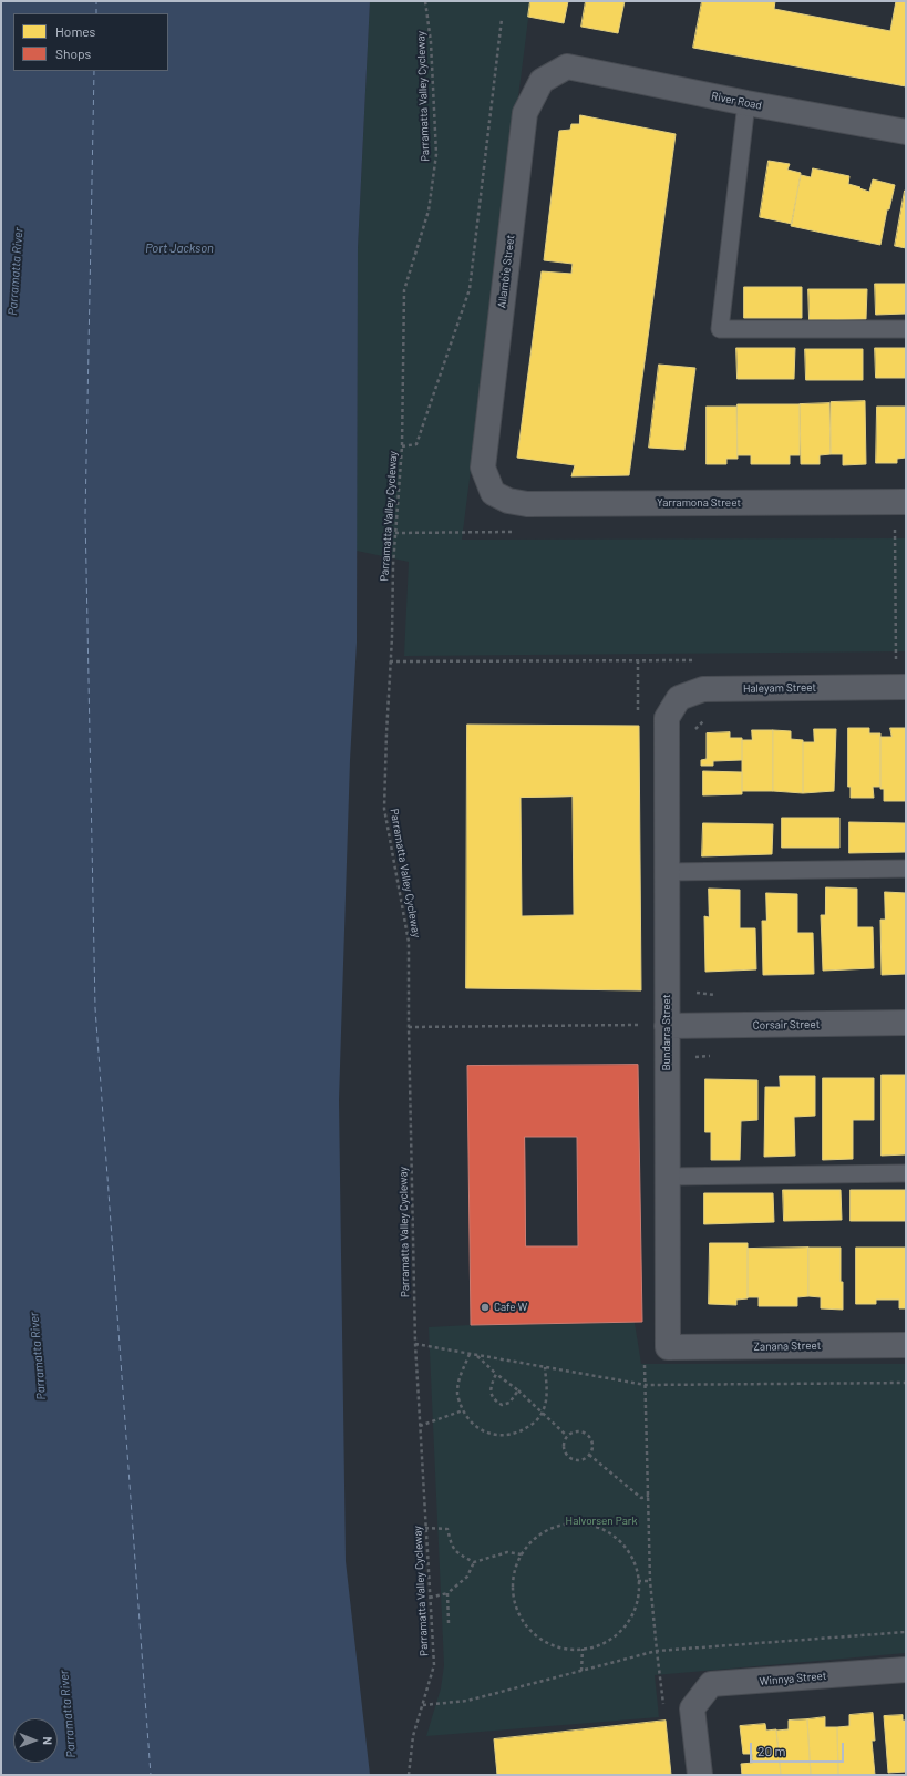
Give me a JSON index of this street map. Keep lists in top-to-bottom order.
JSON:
{
  "streets": {
    "street": [
      "River Road",
      "Allambie Street",
      "Yarramona Street",
      "Haleyam Street",
      "Corsair Street",
      "Bundarra Street",
      "Zanana Street",
      "Winnya Street"
    ],
    "path": ["Parramatta Valley Cycleway"]
  },
  "crossings": [
    ["River Road", "Allambie Street"],
    ["Allambie Street", "Yarramona Street"],
    ["Haleyam Street", "Bundarra Street"],
    ["Corsair Street", "Bundarra Street"],
    ["Bundarra Street", "Zanana Street"]
  ],
  "water": ["Port Jackson", "Parramatta River"],
  "parks": ["Halvorsen Park"],
  "places": ["Cafe W"],
  "legend": ["Homes", "Shops"],
  "scale_bar": "20 m",
  "north": "right"
}
